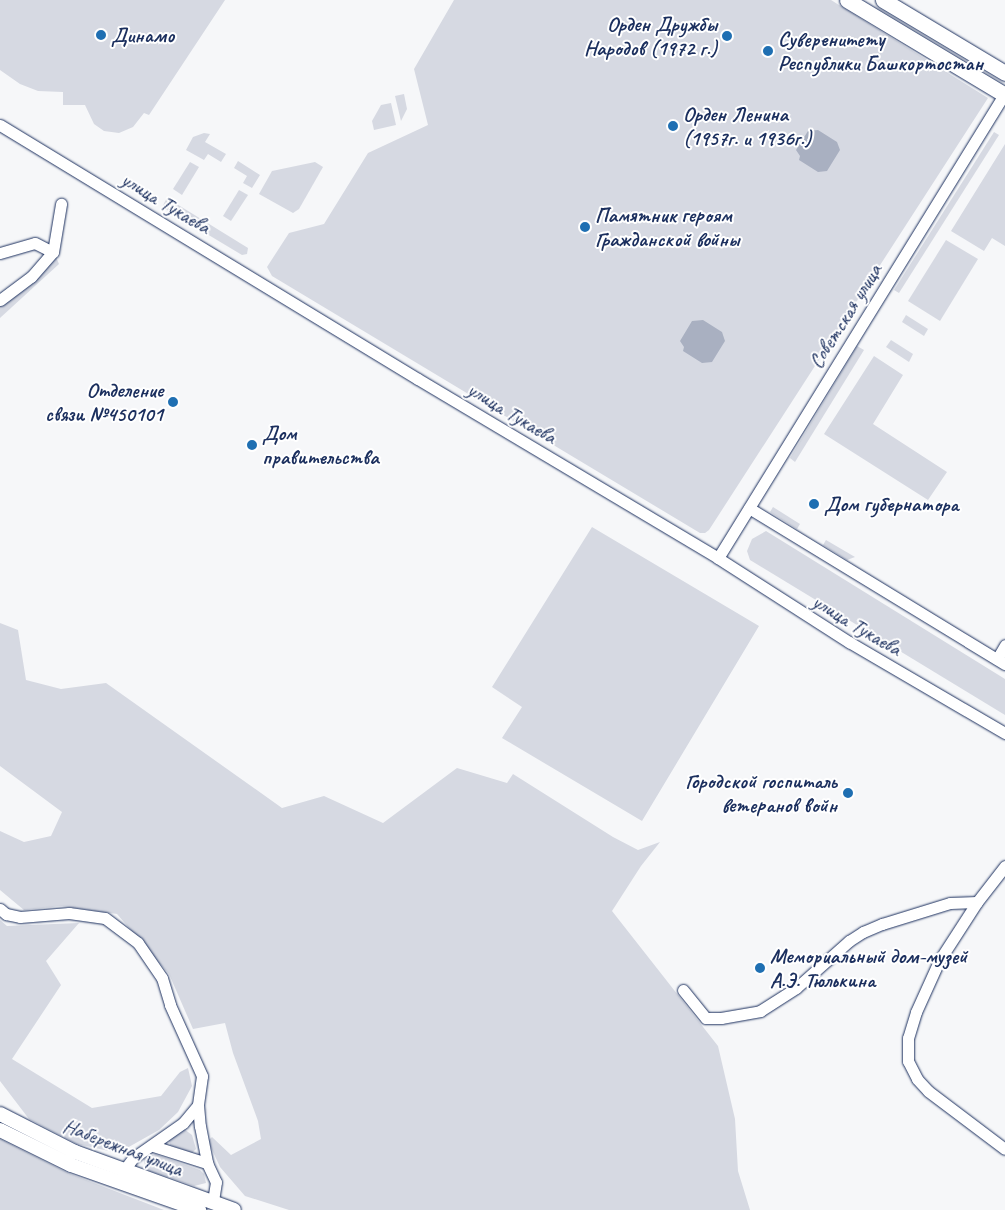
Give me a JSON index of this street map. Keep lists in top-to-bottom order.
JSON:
{
  "streets": {
    "street": ["улица Тукаева", "Советская улица", "Набережная улица"]
  },
  "crossings": [
    ["улица Тукаева", "Советская улица"]
  ],
  "places": [
    "Динамо",
    "Орден Дружбы Народов (1972 г.)",
    "Суверенитету Республики Башкортостан",
    "Орден Ленина (1957г. и 1936г.)",
    "Памятник героям Гражданской войны",
    "Отделение связи №450101",
    "Дом правительства",
    "Дом губернатора",
    "Городской госпиталь ветеранов войн",
    "Мемориальный дом-музей А.Э. Тюлькина"
  ]
}
